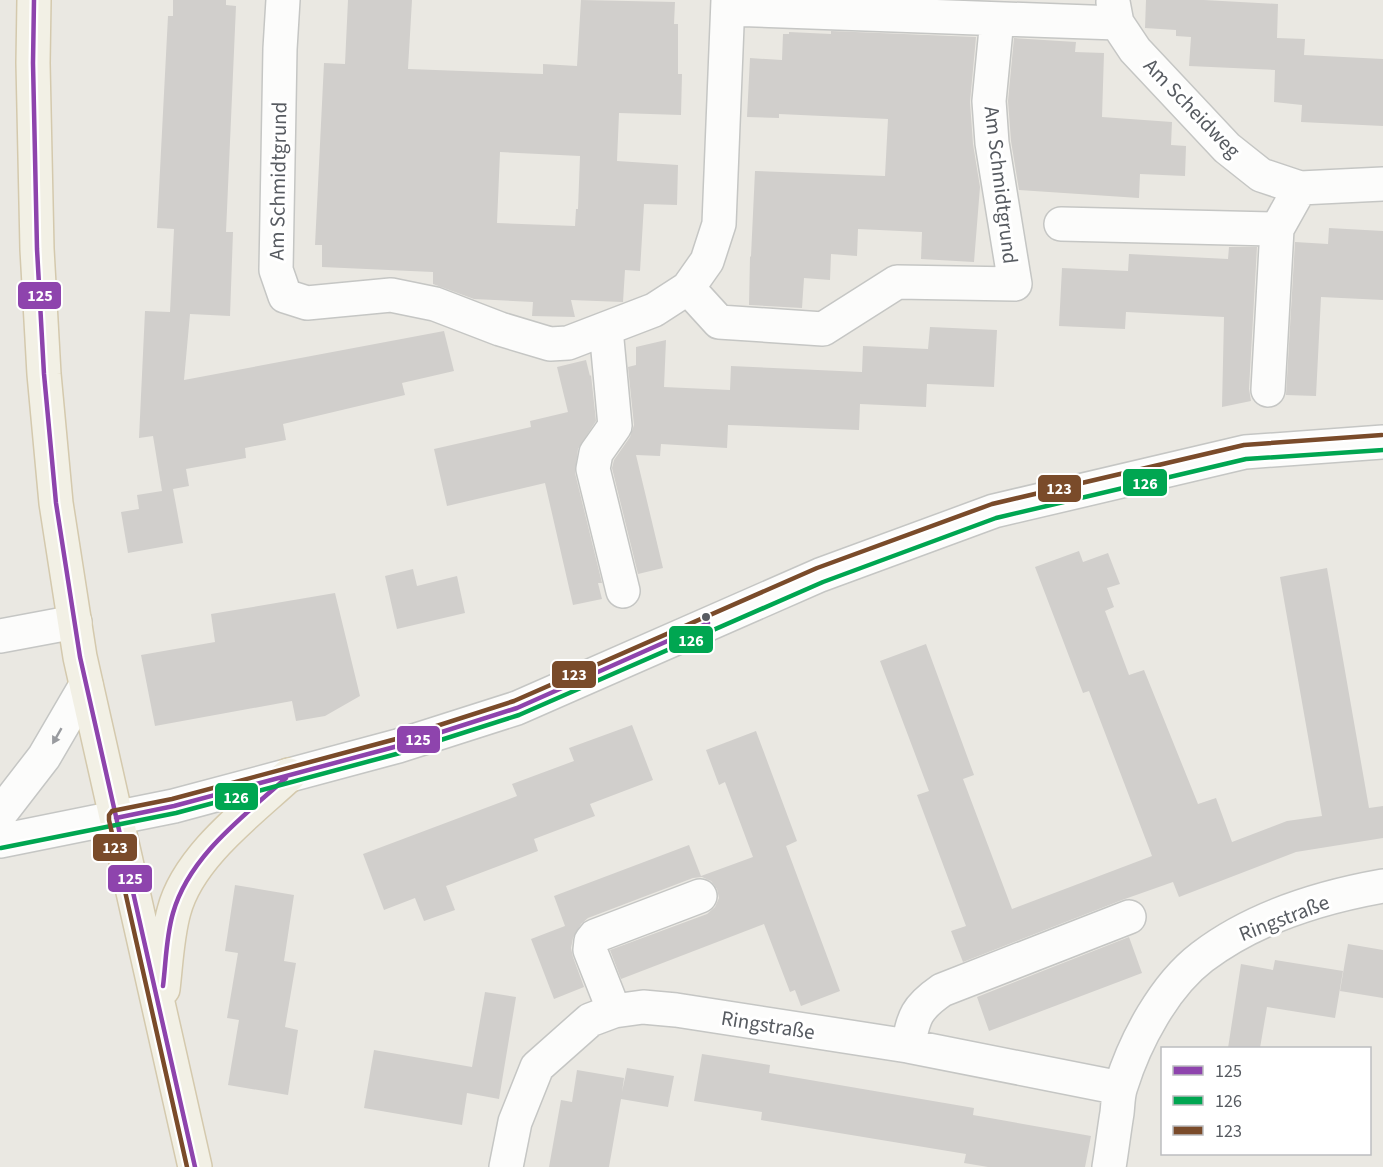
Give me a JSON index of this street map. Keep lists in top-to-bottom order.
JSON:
{
  "streets": {
    "street": ["Am Scheidweg", "Am Schmidtgrund", "Ringstraße"]
  },
  "crossings": [
    ["Am Scheidweg", "Am Schmidtgrund"]
  ],
  "lines": ["transit line 125", "transit line 123", "transit line 126"],
  "legend": ["125", "126", "123"]
}
